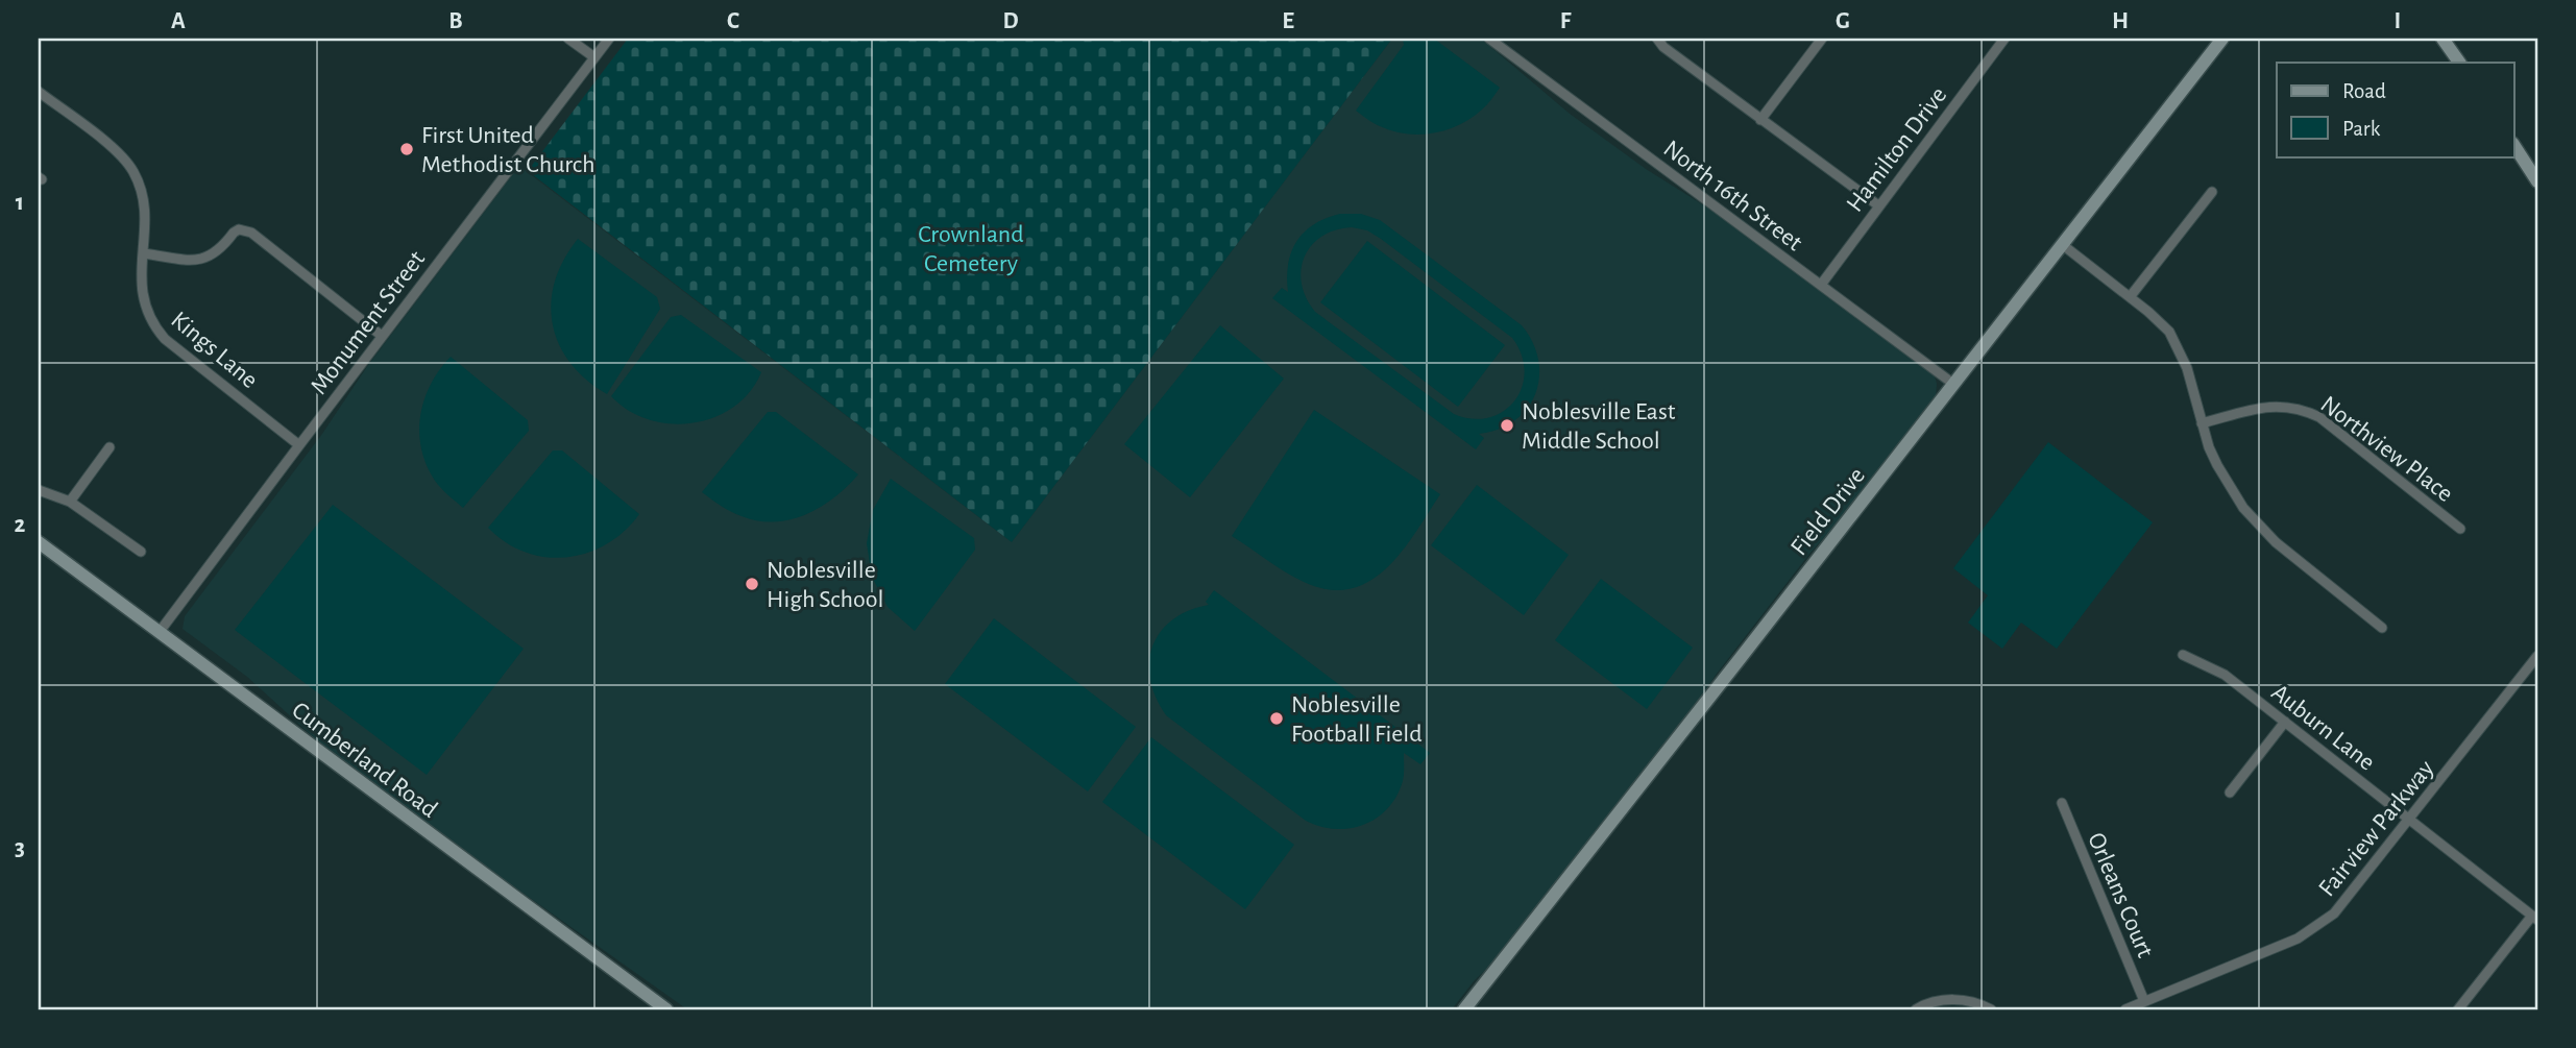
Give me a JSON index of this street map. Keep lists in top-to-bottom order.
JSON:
{
  "streets": {
    "street": [
      "Hamilton Drive",
      "North 16th Street",
      "Monument Street",
      "Kings Lane",
      "Northview Place",
      "Field Drive",
      "Auburn Lane",
      "Cumberland Road",
      "Fairview Parkway",
      "Orleans Court"
    ]
  },
  "crossings": [
    ["Hamilton Drive", "North 16th Street"],
    ["North 16th Street", "Field Drive"],
    ["Monument Street", "Kings Lane"],
    ["Monument Street", "Cumberland Road"],
    ["Auburn Lane", "Fairview Parkway"],
    ["Fairview Parkway", "Orleans Court"]
  ],
  "parks": ["Crownland Cemetery"],
  "places": [
    "First United Methodist Church",
    "Noblesville East Middle School",
    "Noblesville High School",
    "Noblesville Football Field"
  ],
  "legend": ["Road", "Park"],
  "grid": {
    "columns": [
      "A",
      "B",
      "C",
      "D",
      "E",
      "F",
      "G",
      "H",
      "I"
    ],
    "rows": ["1", "2", "3"]
  }
}
